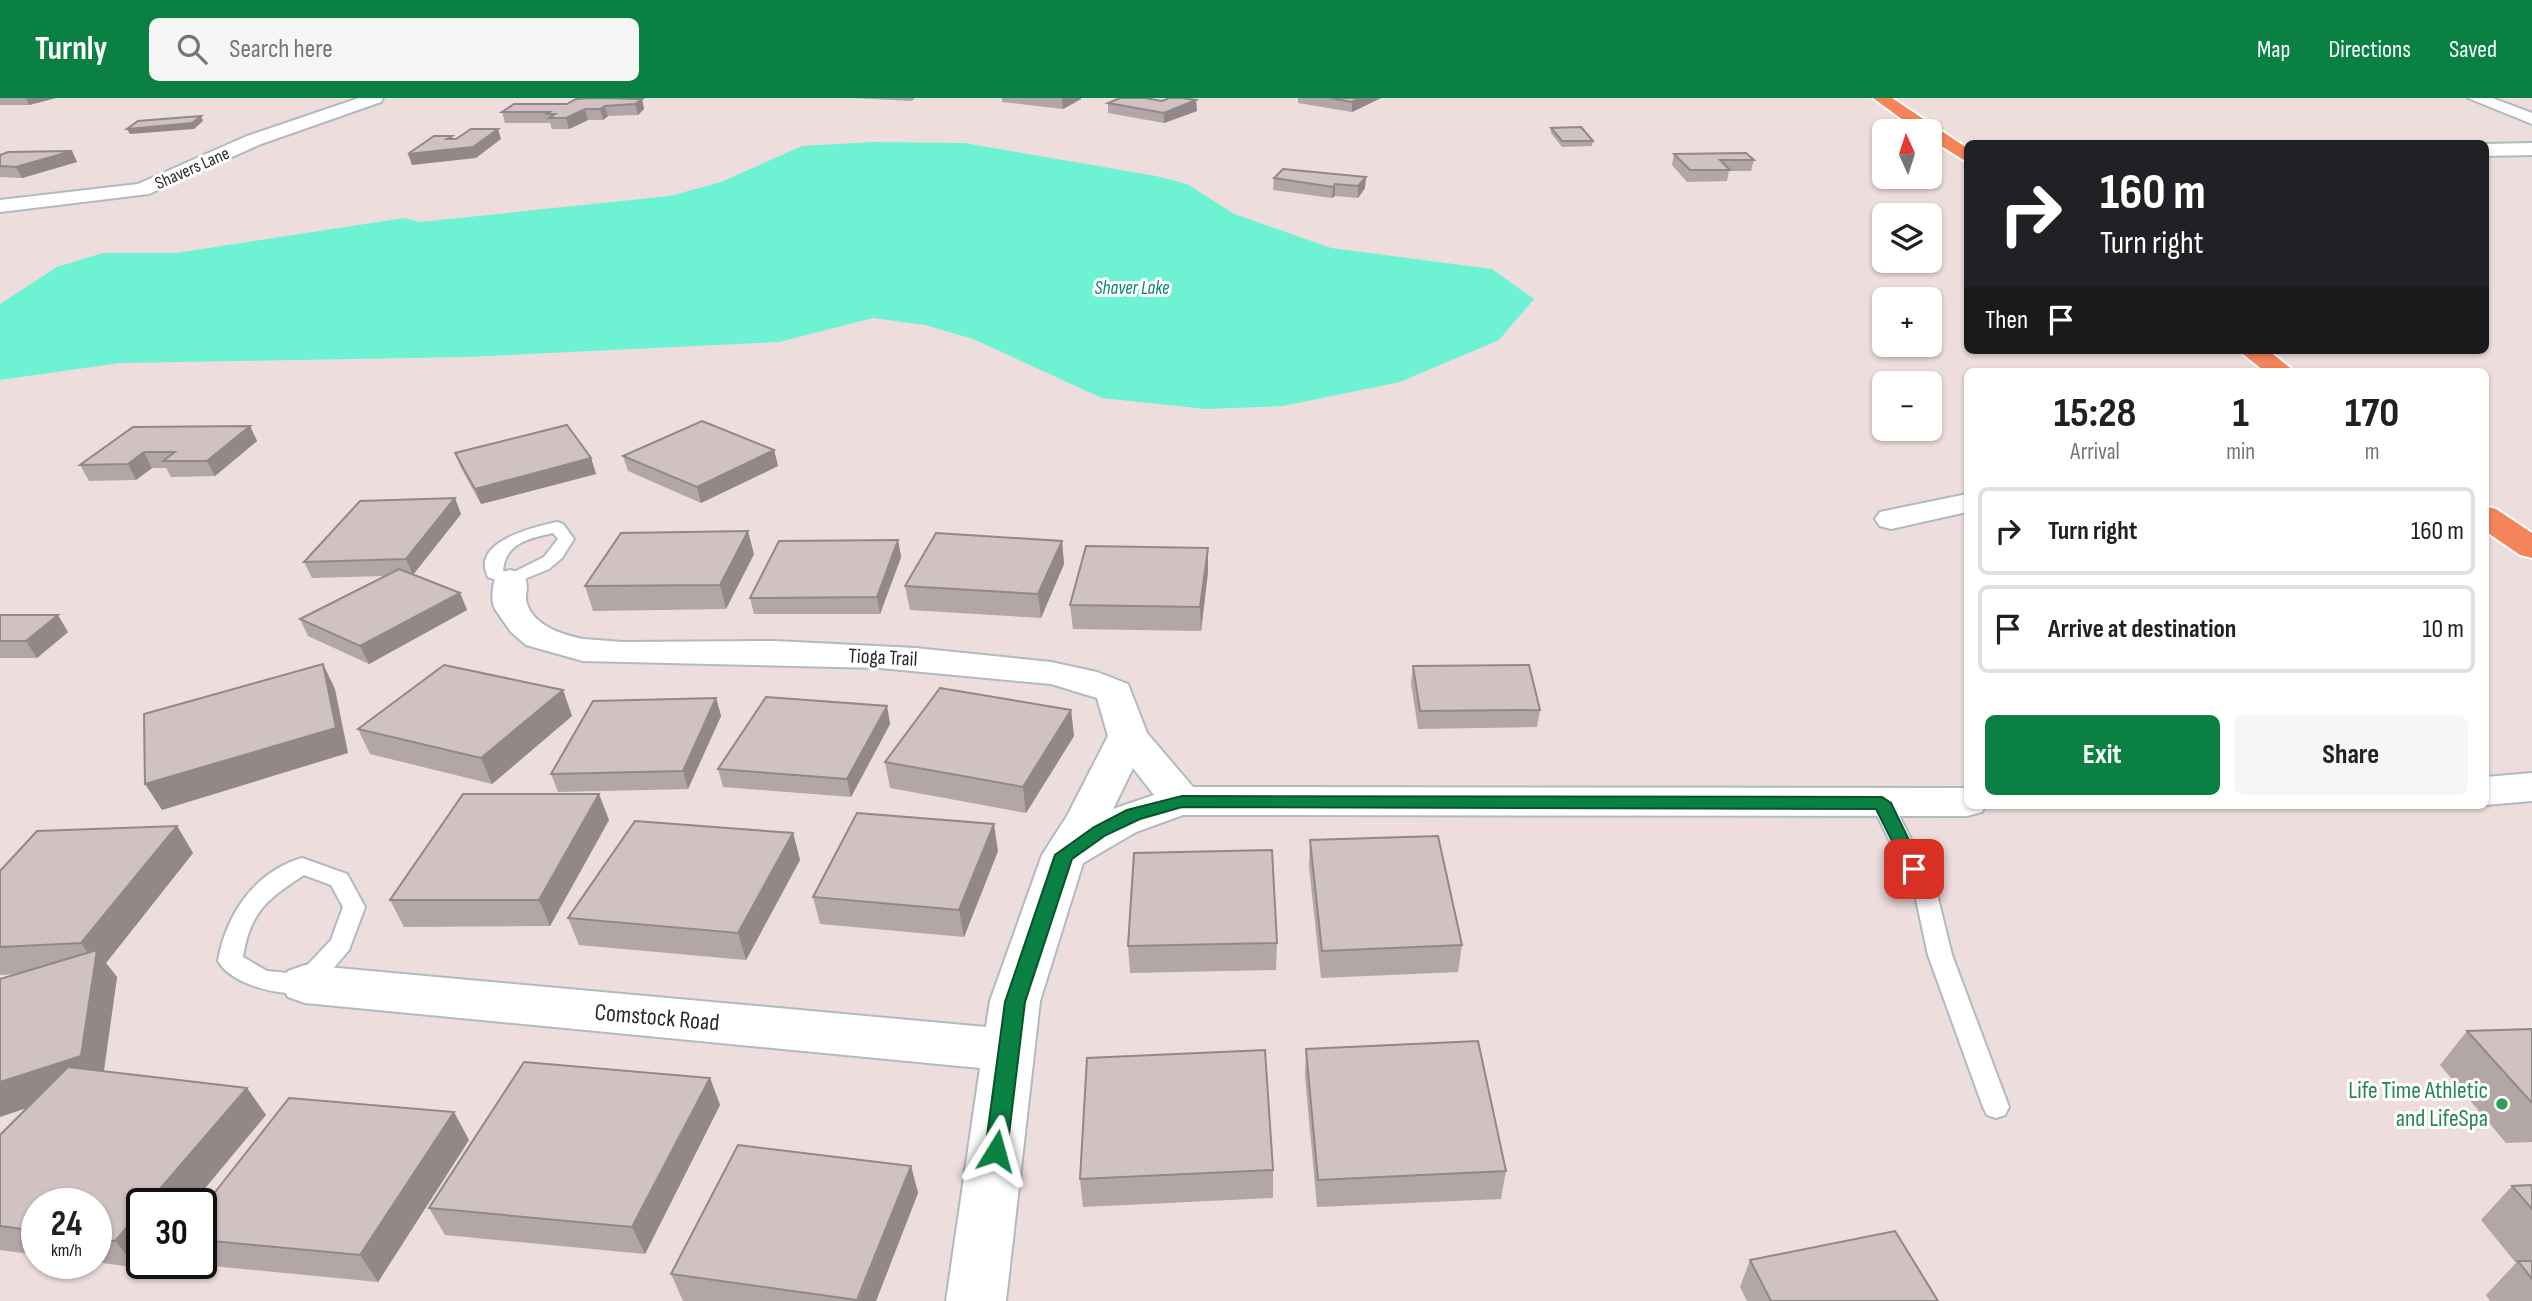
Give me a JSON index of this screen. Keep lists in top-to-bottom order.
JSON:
{
  "streets": {
    "street": ["Shavers Lane", "Tioga Trail", "Comstock Road"]
  },
  "water": ["Shaver Lake"],
  "places": ["Life Time Athletic and LifeSpa"],
  "north": "top",
  "page": {
    "header": "Turnly",
    "search": "Search here",
    "nav": ["Map", "Directions", "Saved"],
    "map_buttons": ["+", "−"],
    "turn": ["160 m", "Turn right"],
    "then": "Then",
    "eta": [
      "15:28",
      "Arrival",
      "1",
      "min",
      "170",
      "m"
    ],
    "list": [
      {
        "name": "Turn right",
        "value": "160 m"
      },
      {
        "name": "Arrive at destination",
        "value": "10 m"
      }
    ],
    "buttons": ["Exit", "Share"],
    "speed": "24 km/h",
    "limit": "30"
  }
}
